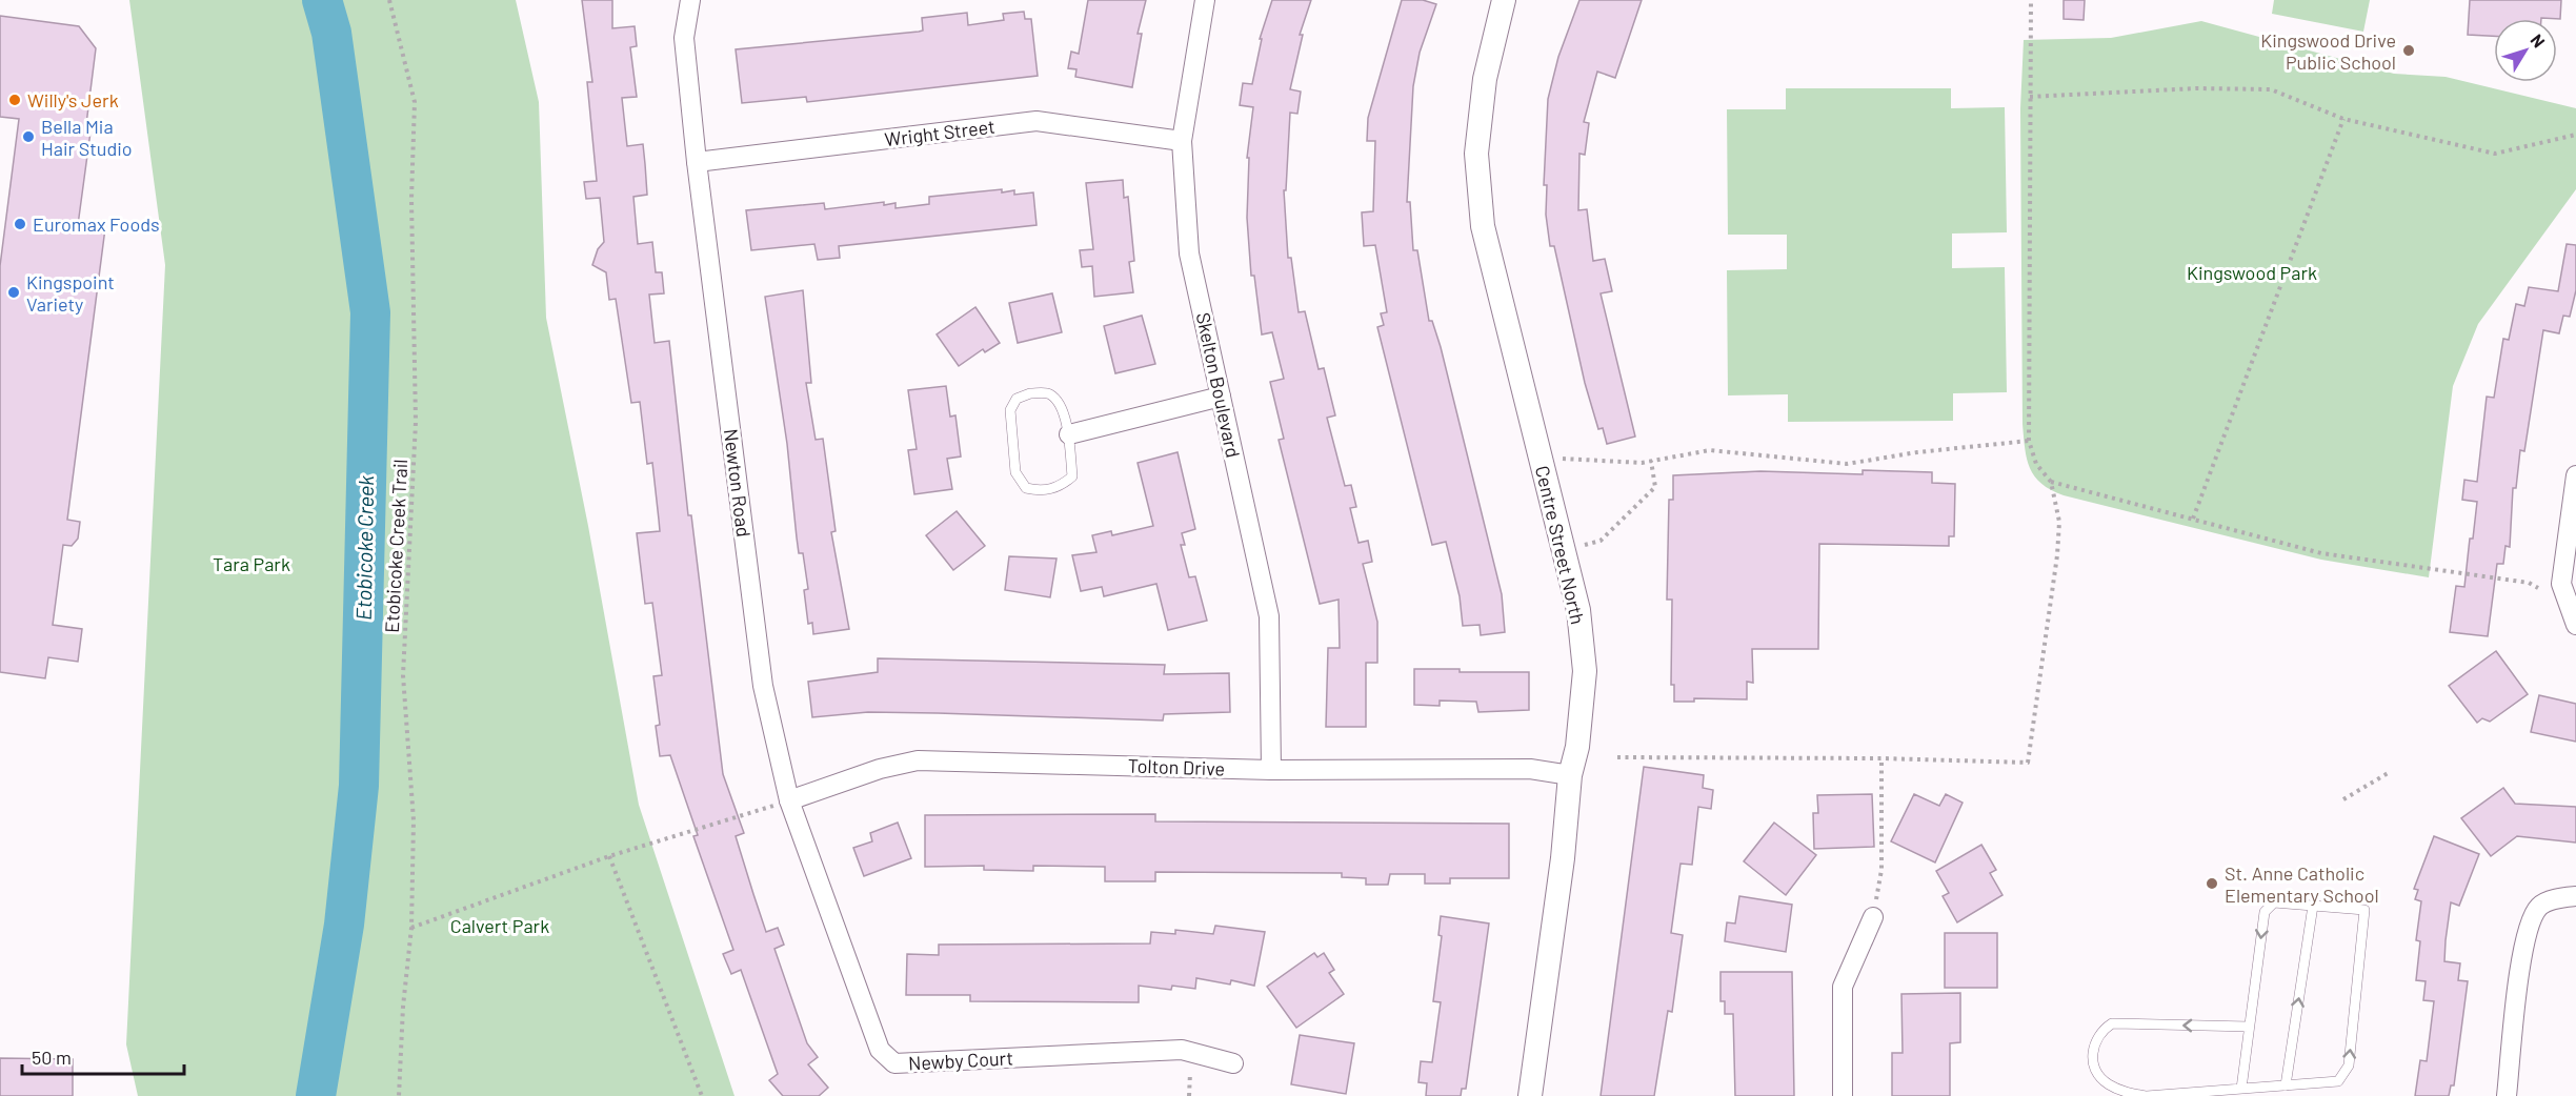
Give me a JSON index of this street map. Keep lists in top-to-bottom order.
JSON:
{
  "streets": {
    "street": [
      "Wright Street",
      "Skelton Boulevard",
      "Newton Road",
      "Centre Street North",
      "Tolton Drive",
      "Newby Court"
    ],
    "path": ["Etobicoke Creek Trail"]
  },
  "crossings": [
    ["Wright Street", "Skelton Boulevard"],
    ["Wright Street", "Newton Road"],
    ["Skelton Boulevard", "Tolton Drive"],
    ["Newton Road", "Tolton Drive"],
    ["Newton Road", "Newby Court"],
    ["Centre Street North", "Tolton Drive"],
    ["Tolton Drive", "Newby Court"]
  ],
  "water": ["Etobicoke Creek"],
  "parks": ["Kingswood Park", "Tara Park", "Calvert Park"],
  "places": [
    "Kingswood Drive Public School",
    "Willy's Jerk",
    "Bella Mia Hair Studio",
    "Euromax Foods",
    "Kingspoint Variety",
    "St. Anne Catholic Elementary School"
  ],
  "scale_bar": "50 m",
  "north": "top right"
}
